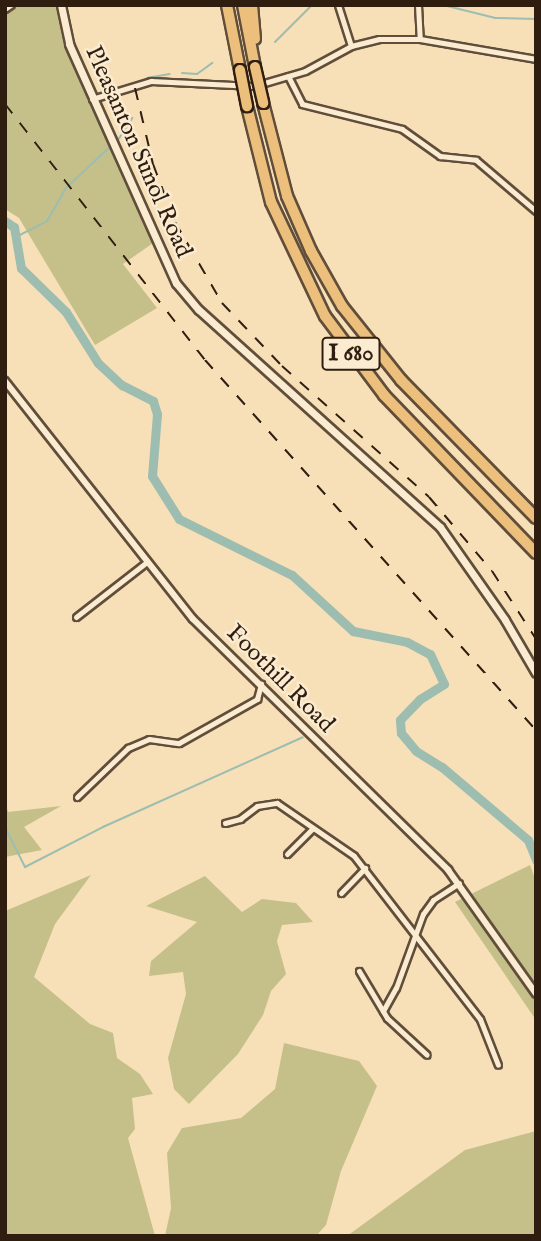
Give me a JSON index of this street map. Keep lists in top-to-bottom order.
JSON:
{
  "streets": {
    "highway": ["I 680"],
    "main road": ["Pleasanton Sunol Road"],
    "street": ["Foothill Road"]
  }
}
